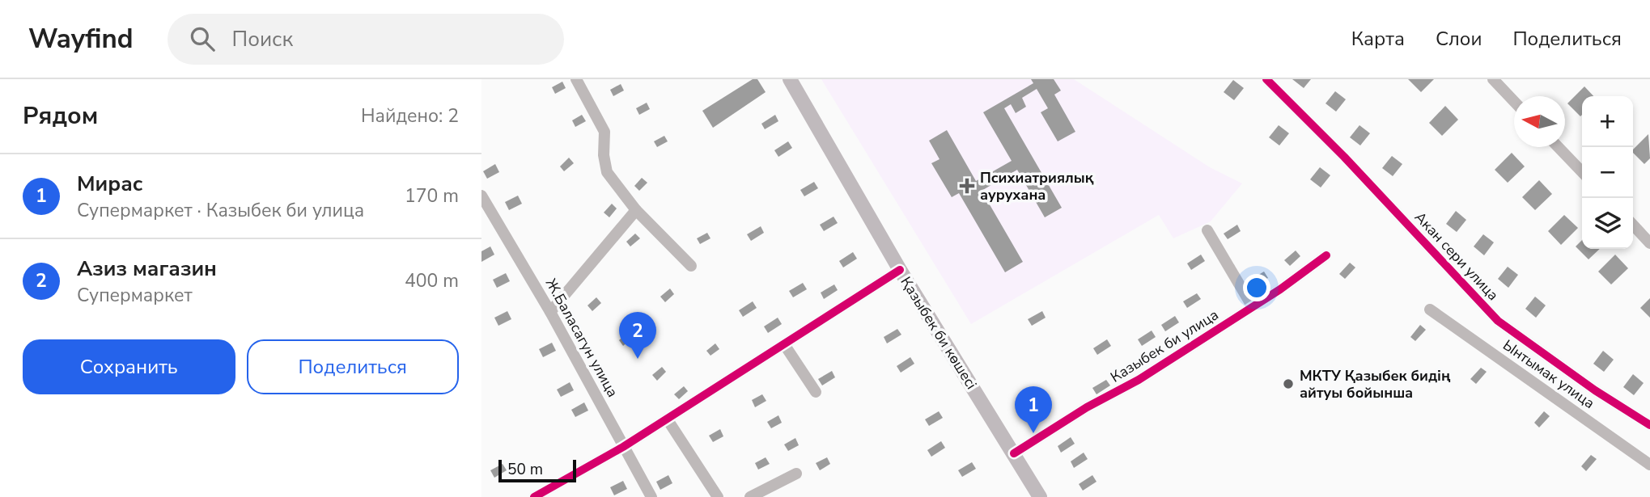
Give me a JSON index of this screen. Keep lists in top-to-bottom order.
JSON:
{
  "streets": {
    "main road": ["Қазыбек би көшесі"],
    "street": [
      "Акан сери улица",
      "Ж.Баласагун улица",
      "Казыбек би улица",
      "Ынтымак улица"
    ]
  },
  "crossings": [
    ["Қазыбек би көшесі", "Казыбек би улица"]
  ],
  "places": {
    "health": ["Психиатриялық аурухана"],
    "other": ["МКТУ Қазыбек бидің айтуы бойынша"]
  },
  "scale_bar": "50 m",
  "north": "left",
  "page": {
    "header": "Wayfind",
    "search": "Поиск",
    "nav": ["Карта", "Слои", "Поделиться"],
    "heading": ["Рядом", "Найдено: 2"],
    "map_buttons": ["+", "−"],
    "list": [
      {
        "mark": "1",
        "name": "Мирас",
        "note": "Супермаркет · Казыбек би улица",
        "value": "170 m"
      },
      {
        "mark": "2",
        "name": "Азиз магазин",
        "note": "Супермаркет",
        "value": "400 m"
      }
    ],
    "pins": ["2", "1"],
    "buttons": ["Сохранить", "Поделиться"],
    "scale": "50 m"
  }
}
